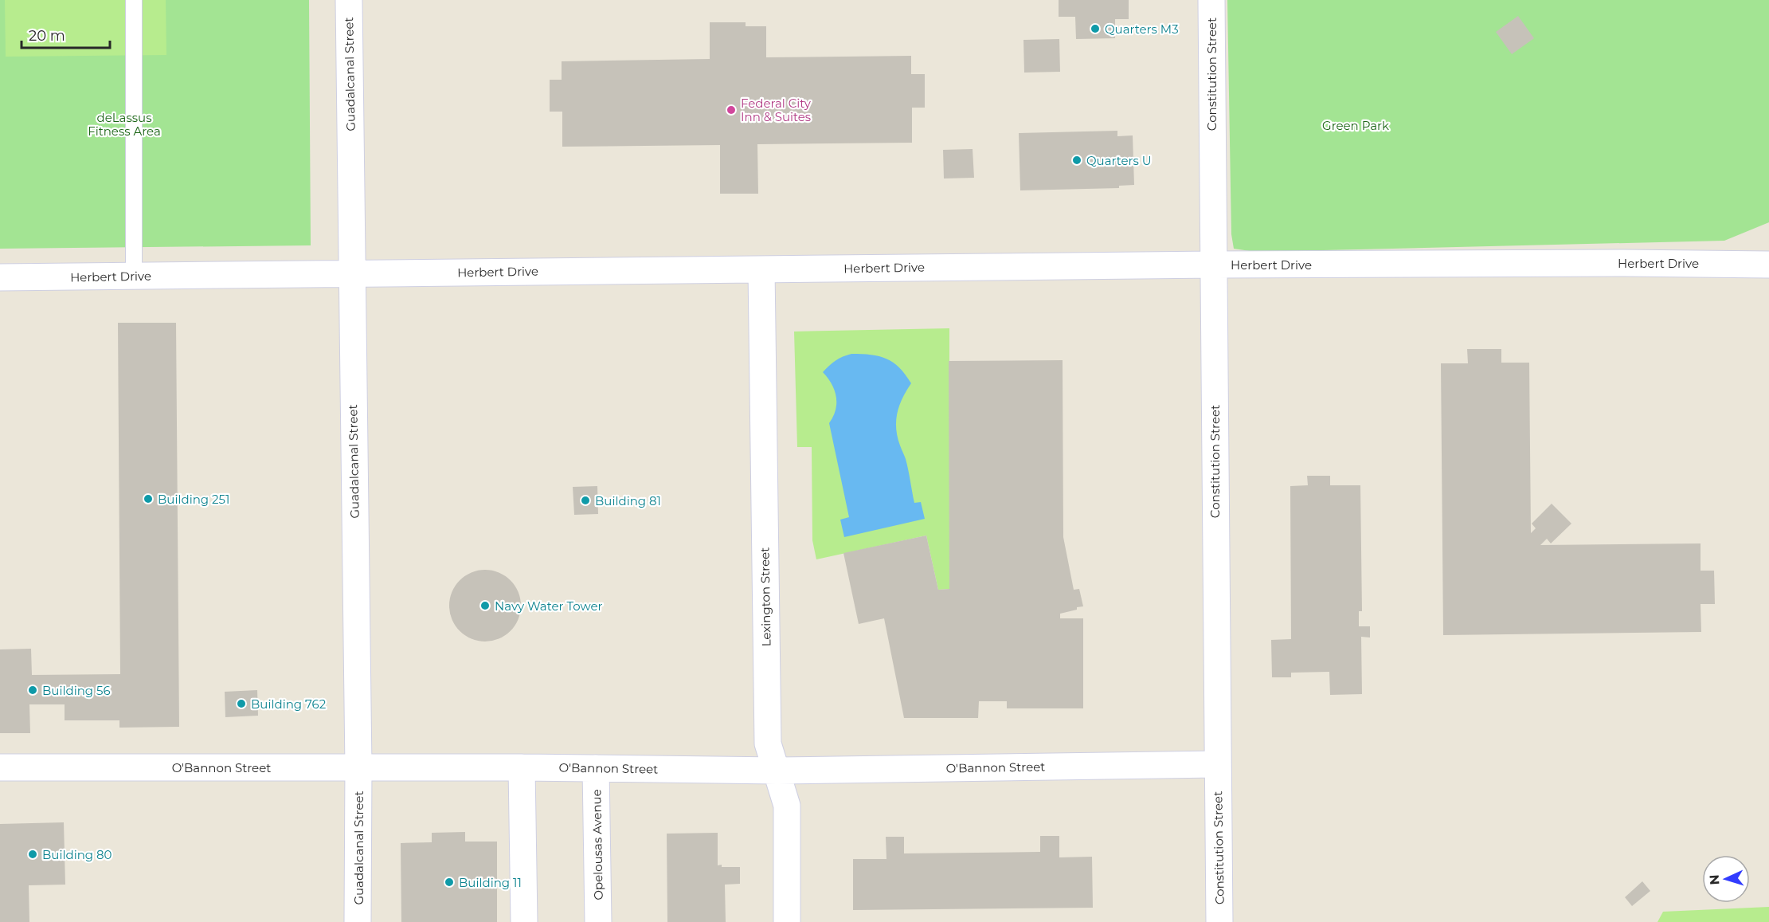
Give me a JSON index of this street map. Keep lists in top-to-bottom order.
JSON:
{
  "streets": {
    "street": [
      "Guadalcanal Street",
      "Constitution Street",
      "Herbert Drive",
      "Lexington Street",
      "O'Bannon Street",
      "Opelousas Avenue"
    ]
  },
  "crossings": [
    ["Guadalcanal Street", "Herbert Drive"],
    ["Guadalcanal Street", "O'Bannon Street"],
    ["Constitution Street", "Herbert Drive"],
    ["Constitution Street", "O'Bannon Street"],
    ["Herbert Drive", "Lexington Street"],
    ["Lexington Street", "O'Bannon Street"],
    ["O'Bannon Street", "Opelousas Avenue"]
  ],
  "parks": ["deLassus Fitness Area", "Green Park"],
  "places": [
    "Quarters M3",
    "Federal City Inn & Suites",
    "Quarters U",
    "Building 251",
    "Building 81",
    "Navy Water Tower",
    "Building 56",
    "Building 762",
    "Building 80",
    "Building 11"
  ],
  "scale_bar": "20 m",
  "north": "left"
}
